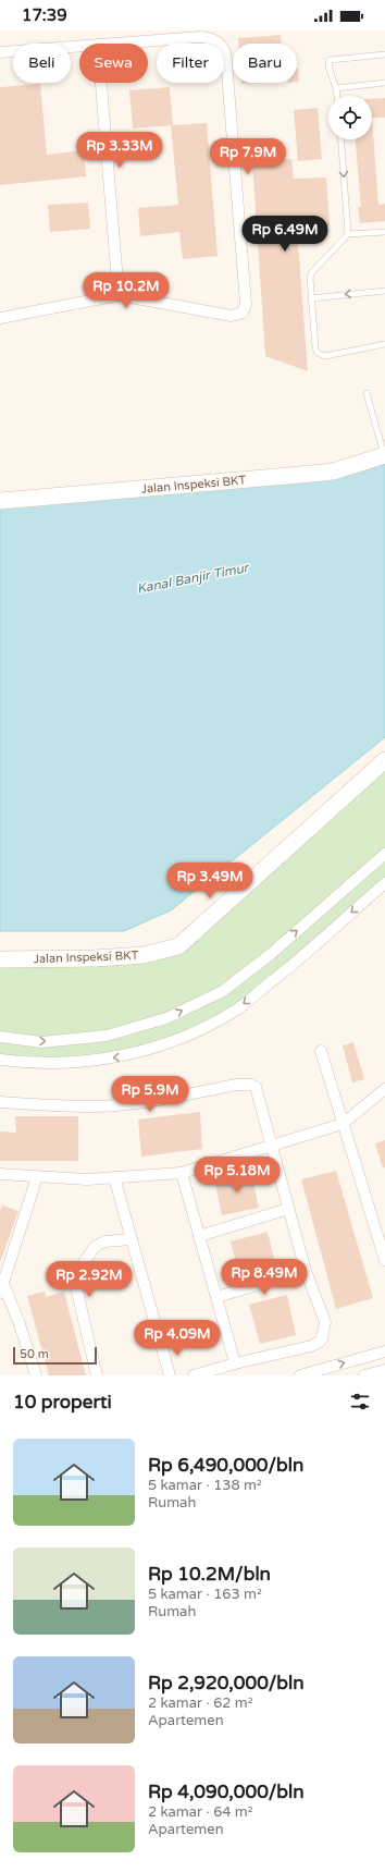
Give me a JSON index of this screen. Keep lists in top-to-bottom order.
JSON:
{
  "streets": {
    "street": ["Jalan Inspeksi BKT"]
  },
  "water": ["Kanal Banjir Timur"],
  "scale_bar": "50 m",
  "page": {
    "status": "17:39",
    "chip": [
      "Beli",
      "Sewa",
      "Filter",
      "Baru"
    ],
    "price": [
      "Rp 3.33M",
      "Rp 7.9M",
      "Rp 6.49M",
      "Rp 10.2M",
      "Rp 3.49M",
      "Rp 5.9M",
      "Rp 5.18M",
      "Rp 8.49M",
      "Rp 2.92M",
      "Rp 4.09M"
    ],
    "scale": "50 m",
    "heading": "10 properti",
    "list": [
      {
        "name": "Rp 6,490,000/bln",
        "note": "5 kamar · 138 m² · Rumah"
      },
      {
        "name": "Rp 10.2M/bln",
        "note": "5 kamar · 163 m² · Rumah"
      },
      {
        "name": "Rp 2,920,000/bln",
        "note": "2 kamar · 62 m² · Apartemen"
      },
      {
        "name": "Rp 4,090,000/bln",
        "note": "2 kamar · 64 m² · Apartemen"
      }
    ]
  }
}
